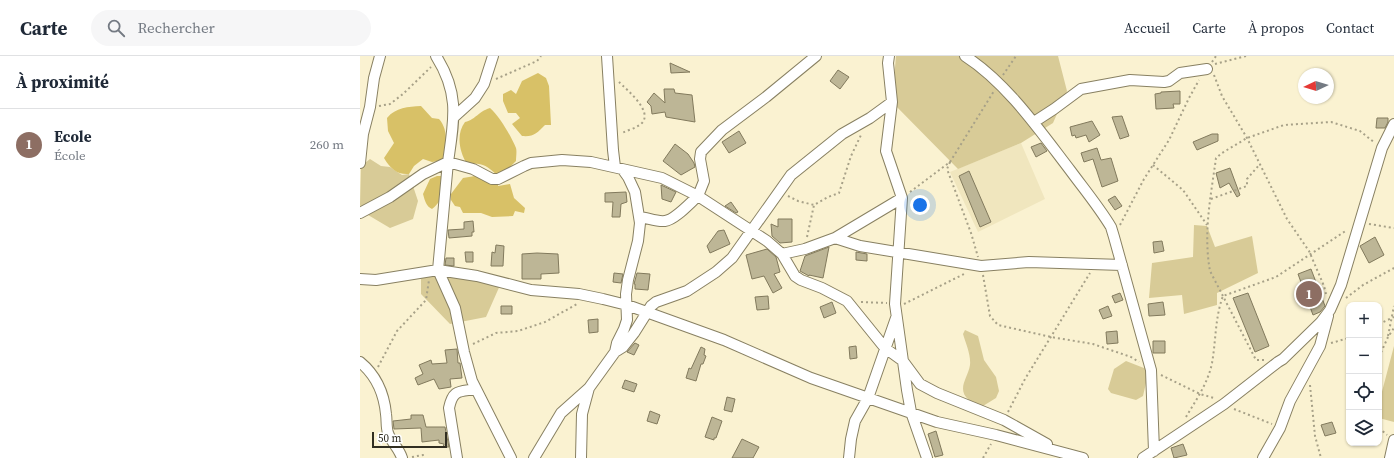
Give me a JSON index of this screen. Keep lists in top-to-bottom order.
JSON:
{
  "scale_bar": "50 m",
  "north": "left",
  "page": {
    "header": "Carte",
    "search": "Rechercher",
    "nav": [
      "Accueil",
      "Carte",
      "À propos",
      "Contact"
    ],
    "heading": "À proximité",
    "list": [
      {
        "mark": "1",
        "name": "Ecole",
        "note": "École",
        "value": "260 m"
      }
    ],
    "pins": "1",
    "map_buttons": ["+", "−"],
    "scale": "50 m"
  }
}
